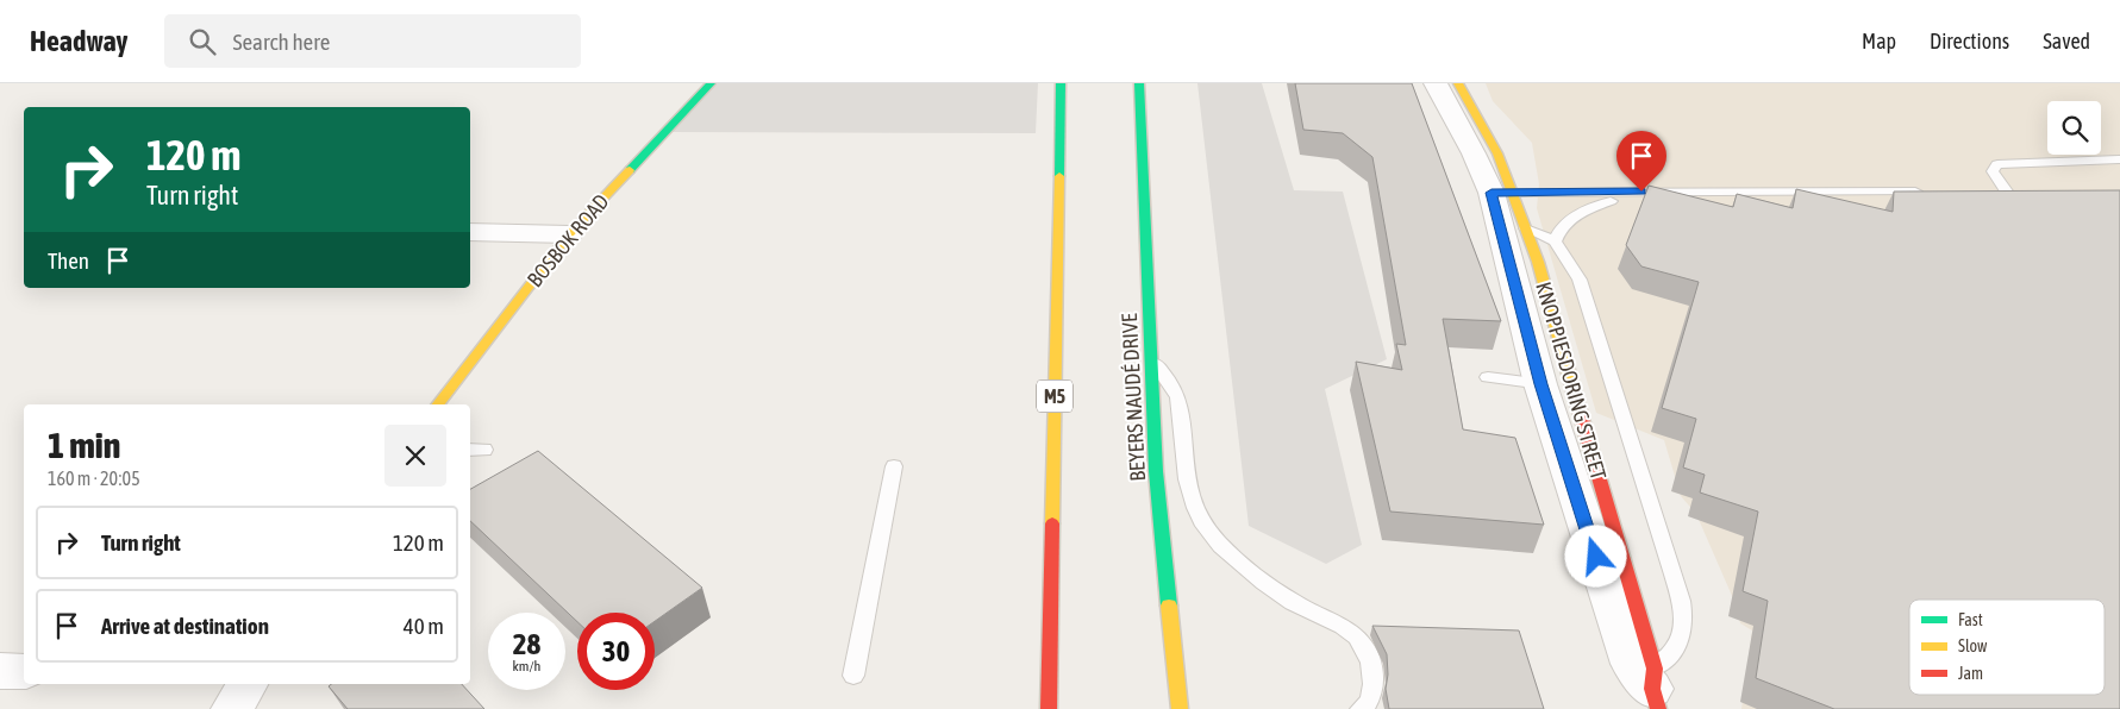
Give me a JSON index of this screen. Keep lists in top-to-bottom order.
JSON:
{
  "streets": {
    "main road": [
      "BOSBOK ROAD",
      "KNOPPIESDORING STREET",
      "M5",
      "BEYERS NAUDÉ DRIVE"
    ]
  },
  "legend": ["Fast", "Slow", "Jam"],
  "page": {
    "header": "Headway",
    "search": "Search here",
    "nav": ["Map", "Directions", "Saved"],
    "turn": ["120 m", "Turn right"],
    "then": "Then",
    "heading": ["1 min", "160 m · 20:05"],
    "list": [
      {
        "name": "Turn right",
        "value": "120 m"
      },
      {
        "name": "Arrive at destination",
        "value": "40 m"
      }
    ],
    "speed": "28 km/h",
    "limit": "30"
  }
}
